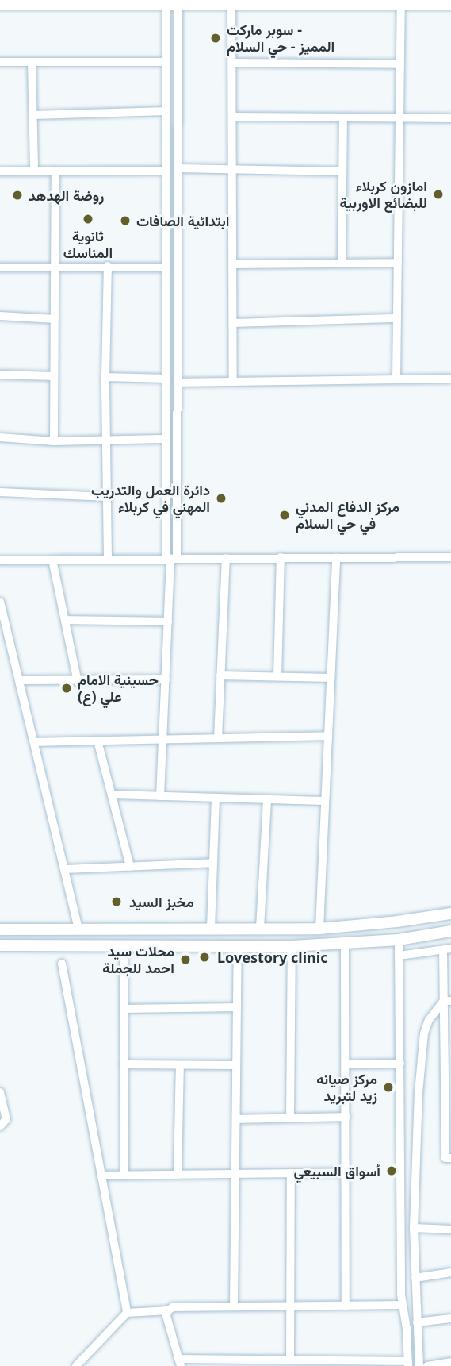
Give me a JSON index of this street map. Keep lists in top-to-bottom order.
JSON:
{
  "places": [
    "سوبر ماركت - المميز - حي السلام",
    "امازون كربلاء للبضائع الاوربية",
    "روضة الهدهد",
    "ثانوية المناسك",
    "ابتدائية الصافات",
    "دائرة العمل والتدريب المهني في كربلاء",
    "مركز الدفاع المدني في حي السلام",
    "حسينية الامام علي (ع)",
    "مخبز السيد",
    "Lovestory clinic",
    "محلات سيد احمد للجملة",
    "مركز صيانه زيد لتبريد",
    "أسواق السبيعي"
  ]
}
